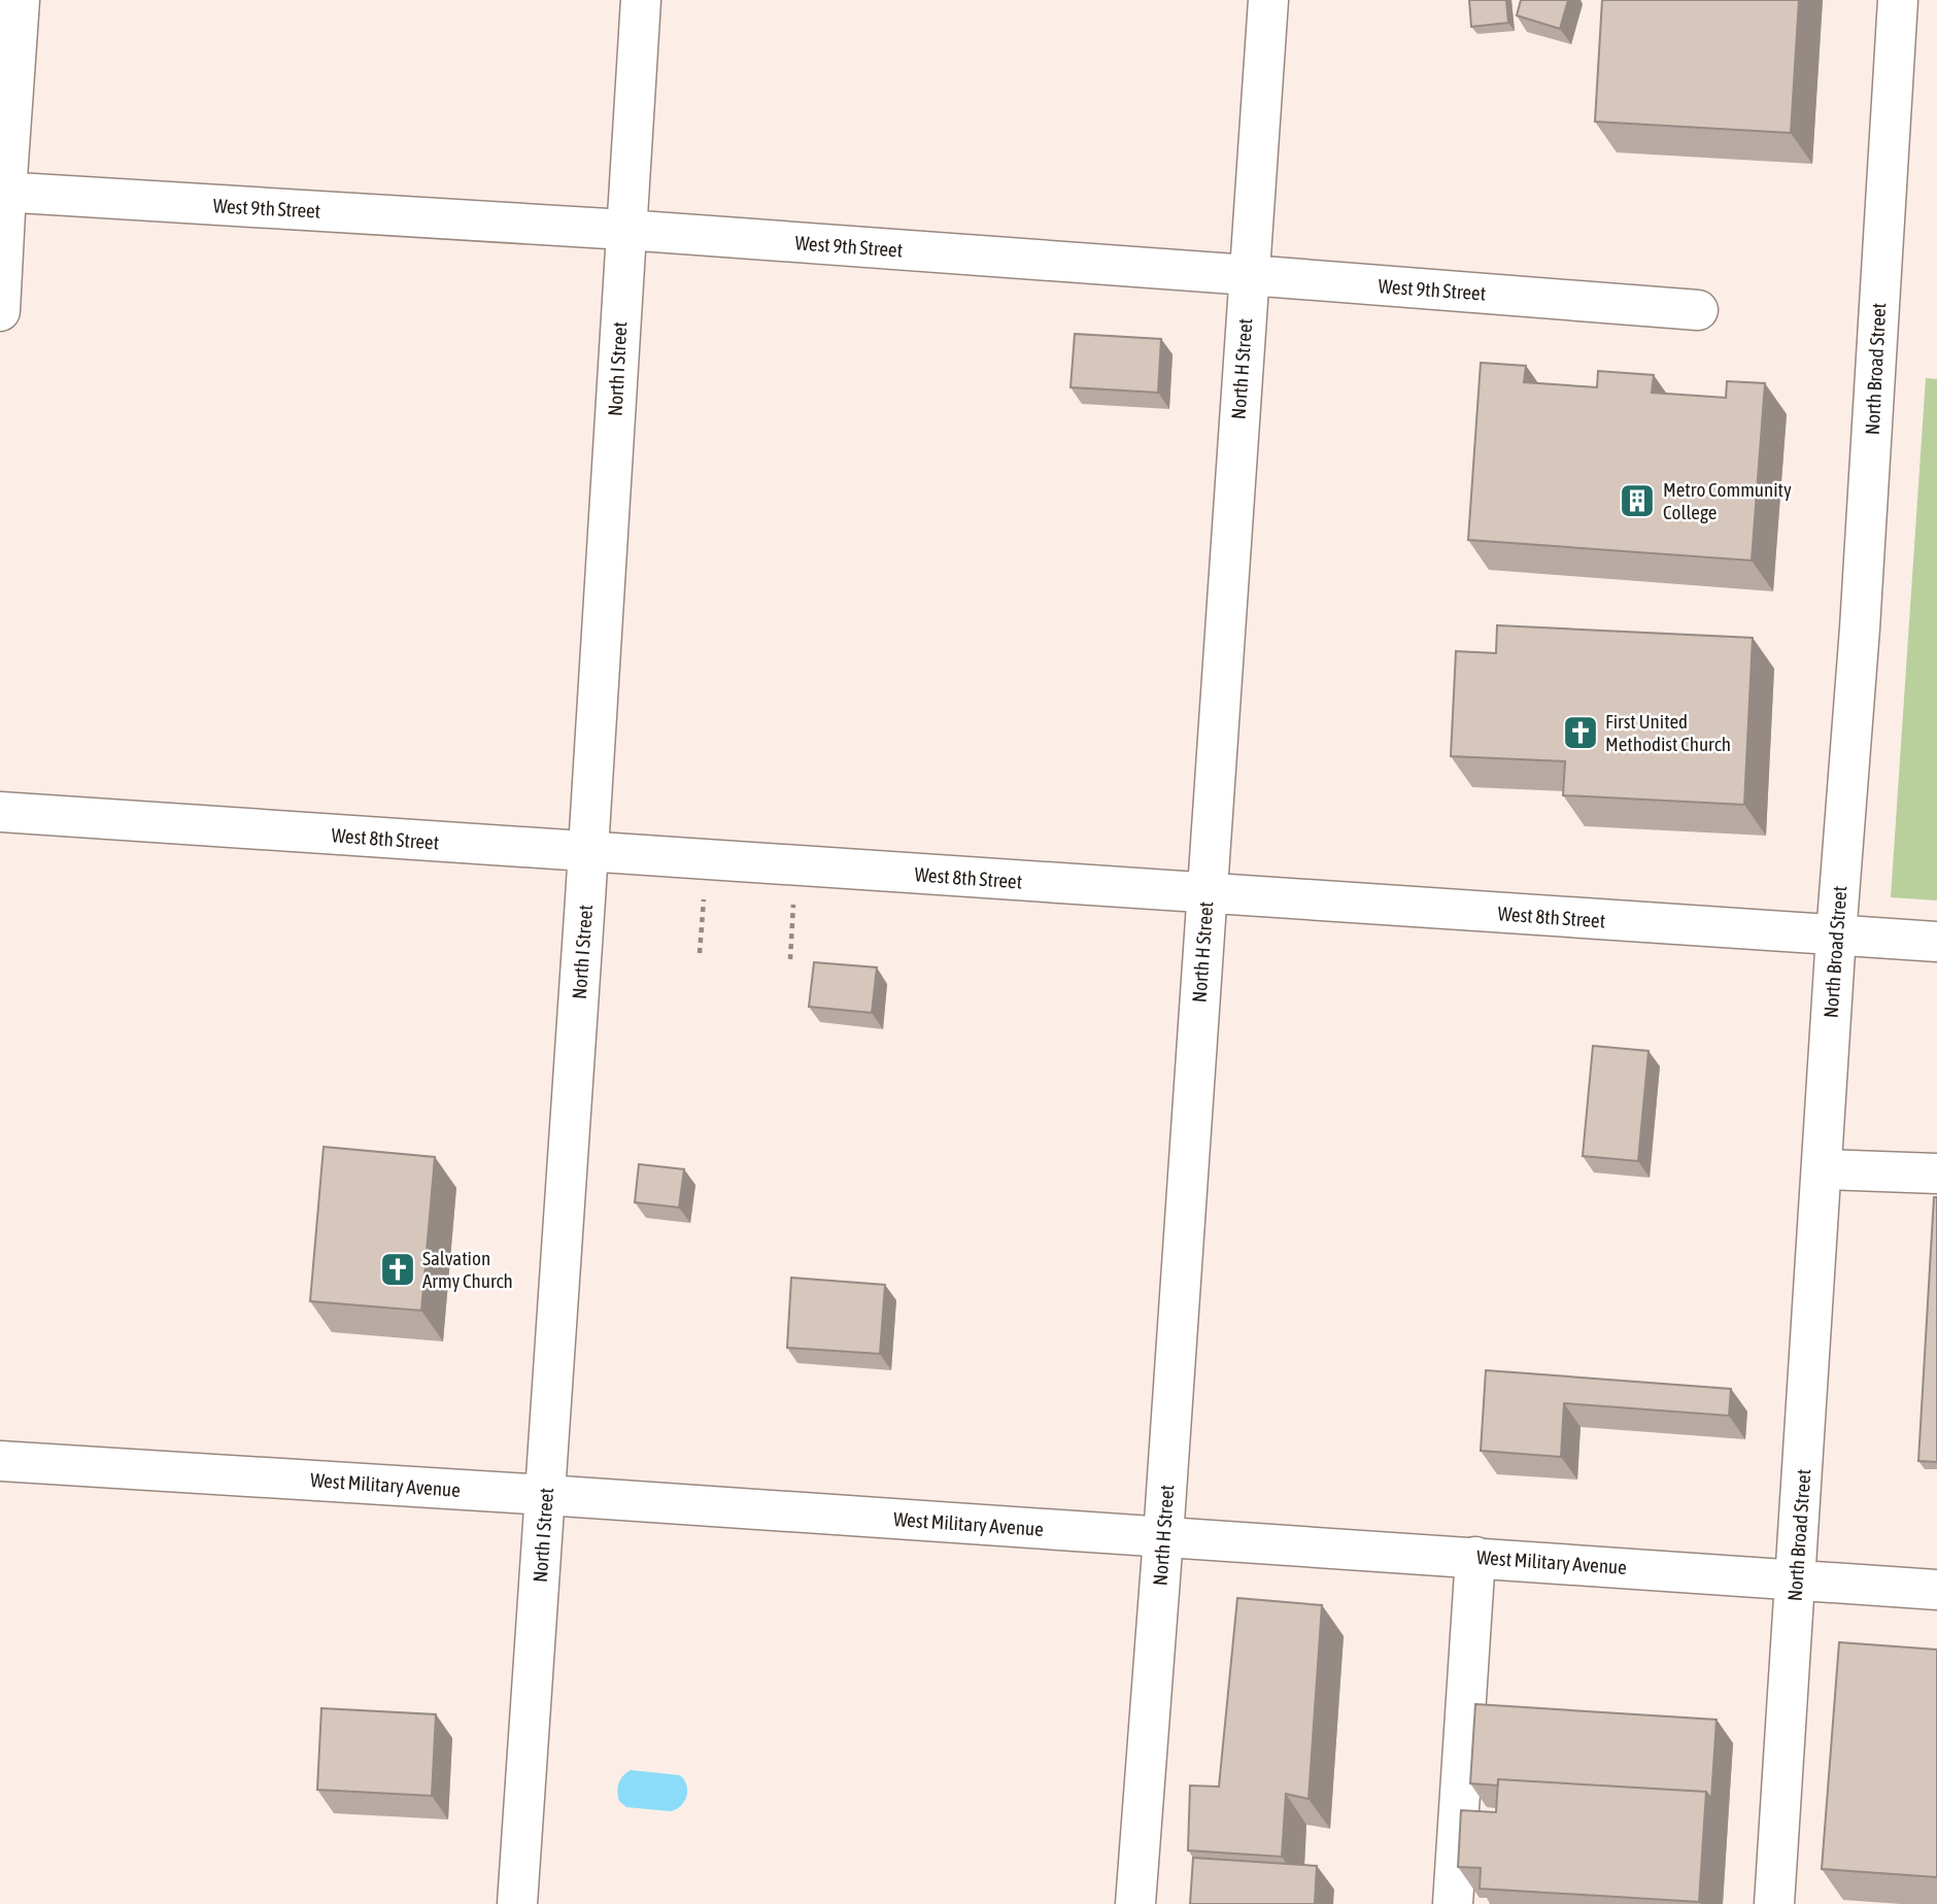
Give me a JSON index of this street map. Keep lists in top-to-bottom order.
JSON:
{
  "streets": {
    "street": [
      "West 9th Street",
      "North I Street",
      "North H Street",
      "North Broad Street",
      "West 8th Street",
      "West Military Avenue"
    ]
  },
  "crossings": [
    ["West 9th Street", "North I Street"],
    ["West 9th Street", "North H Street"],
    ["North I Street", "West 8th Street"],
    ["North I Street", "West Military Avenue"],
    ["North H Street", "West 8th Street"],
    ["North H Street", "West Military Avenue"],
    ["North Broad Street", "West 8th Street"],
    ["North Broad Street", "West Military Avenue"]
  ],
  "places": {
    "building": ["Metro Community College"],
    "church": ["First United Methodist Church", "Salvation Army Church"]
  }
}
